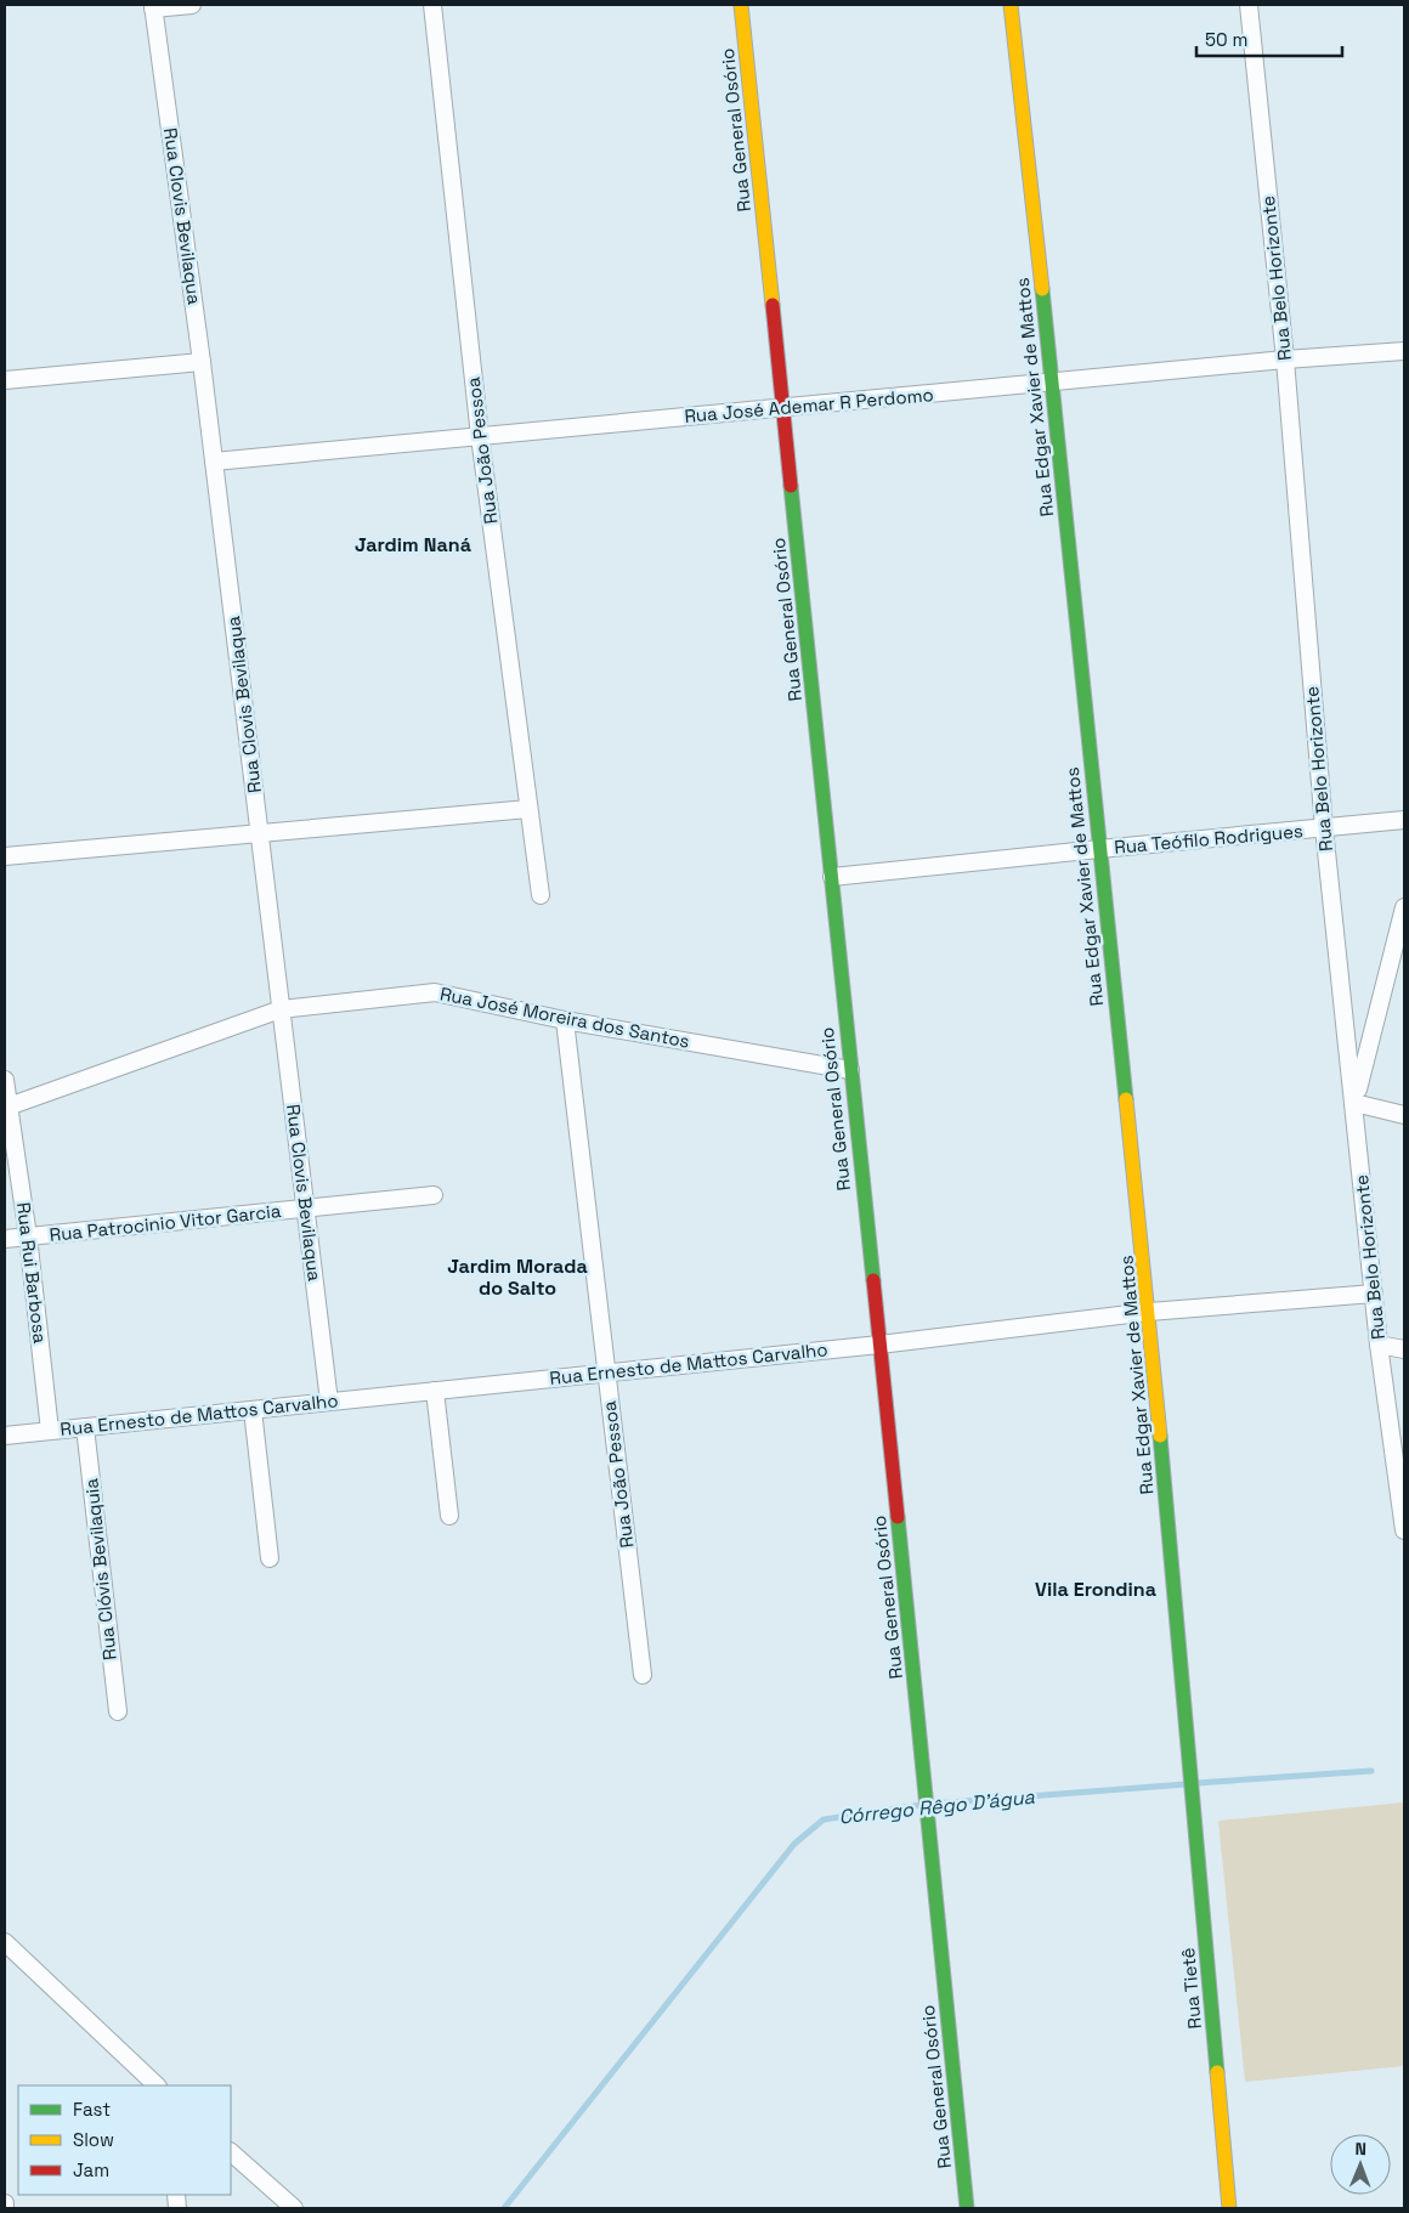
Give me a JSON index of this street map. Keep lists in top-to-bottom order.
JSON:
{
  "streets": {
    "street": [
      "Rua General Osório",
      "Rua Clovis Bevilaqua",
      "Rua Belo Horizonte",
      "Rua Edgar Xavier de Mattos",
      "Rua José Ademar R Perdomo",
      "Rua João Pessoa",
      "Rua Teófilo Rodrigues",
      "Rua José Moreira dos Santos",
      "Rua Patrocinio Vitor Garcia",
      "Rua Rui Barbosa",
      "Rua Ernesto de Mattos Carvalho",
      "Rua Clóvis Bevilaquia",
      "Rua Tietê"
    ]
  },
  "crossings": [
    ["Rua General Osório", "Rua José Ademar R Perdomo"],
    ["Rua General Osório", "Rua Teófilo Rodrigues"],
    ["Rua General Osório", "Rua José Moreira dos Santos"],
    ["Rua General Osório", "Rua Ernesto de Mattos Carvalho"],
    ["Rua Clovis Bevilaqua", "Rua José Ademar R Perdomo"],
    ["Rua Clovis Bevilaqua", "Rua José Moreira dos Santos"],
    ["Rua Clovis Bevilaqua", "Rua Patrocinio Vitor Garcia"],
    ["Rua Clovis Bevilaqua", "Rua Ernesto de Mattos Carvalho"],
    ["Rua Belo Horizonte", "Rua José Ademar R Perdomo"],
    ["Rua Belo Horizonte", "Rua Teófilo Rodrigues"],
    ["Rua Belo Horizonte", "Rua Ernesto de Mattos Carvalho"],
    ["Rua Edgar Xavier de Mattos", "Rua José Ademar R Perdomo"],
    ["Rua Edgar Xavier de Mattos", "Rua Teófilo Rodrigues"],
    ["Rua Edgar Xavier de Mattos", "Rua Ernesto de Mattos Carvalho"],
    ["Rua Edgar Xavier de Mattos", "Rua Tietê"],
    ["Rua José Ademar R Perdomo", "Rua João Pessoa"],
    ["Rua João Pessoa", "Rua José Moreira dos Santos"],
    ["Rua João Pessoa", "Rua Ernesto de Mattos Carvalho"],
    ["Rua José Moreira dos Santos", "Rua Rui Barbosa"],
    ["Rua Patrocinio Vitor Garcia", "Rua Rui Barbosa"],
    ["Rua Rui Barbosa", "Rua Ernesto de Mattos Carvalho"],
    ["Rua Ernesto de Mattos Carvalho", "Rua Clóvis Bevilaquia"]
  ],
  "districts": ["Jardim Naná", "Jardim Morada do Salto", "Vila Erondina"],
  "water": ["Córrego Rêgo D'água"],
  "legend": ["Fast", "Slow", "Jam"],
  "scale_bar": "50 m",
  "north": "top"
}
